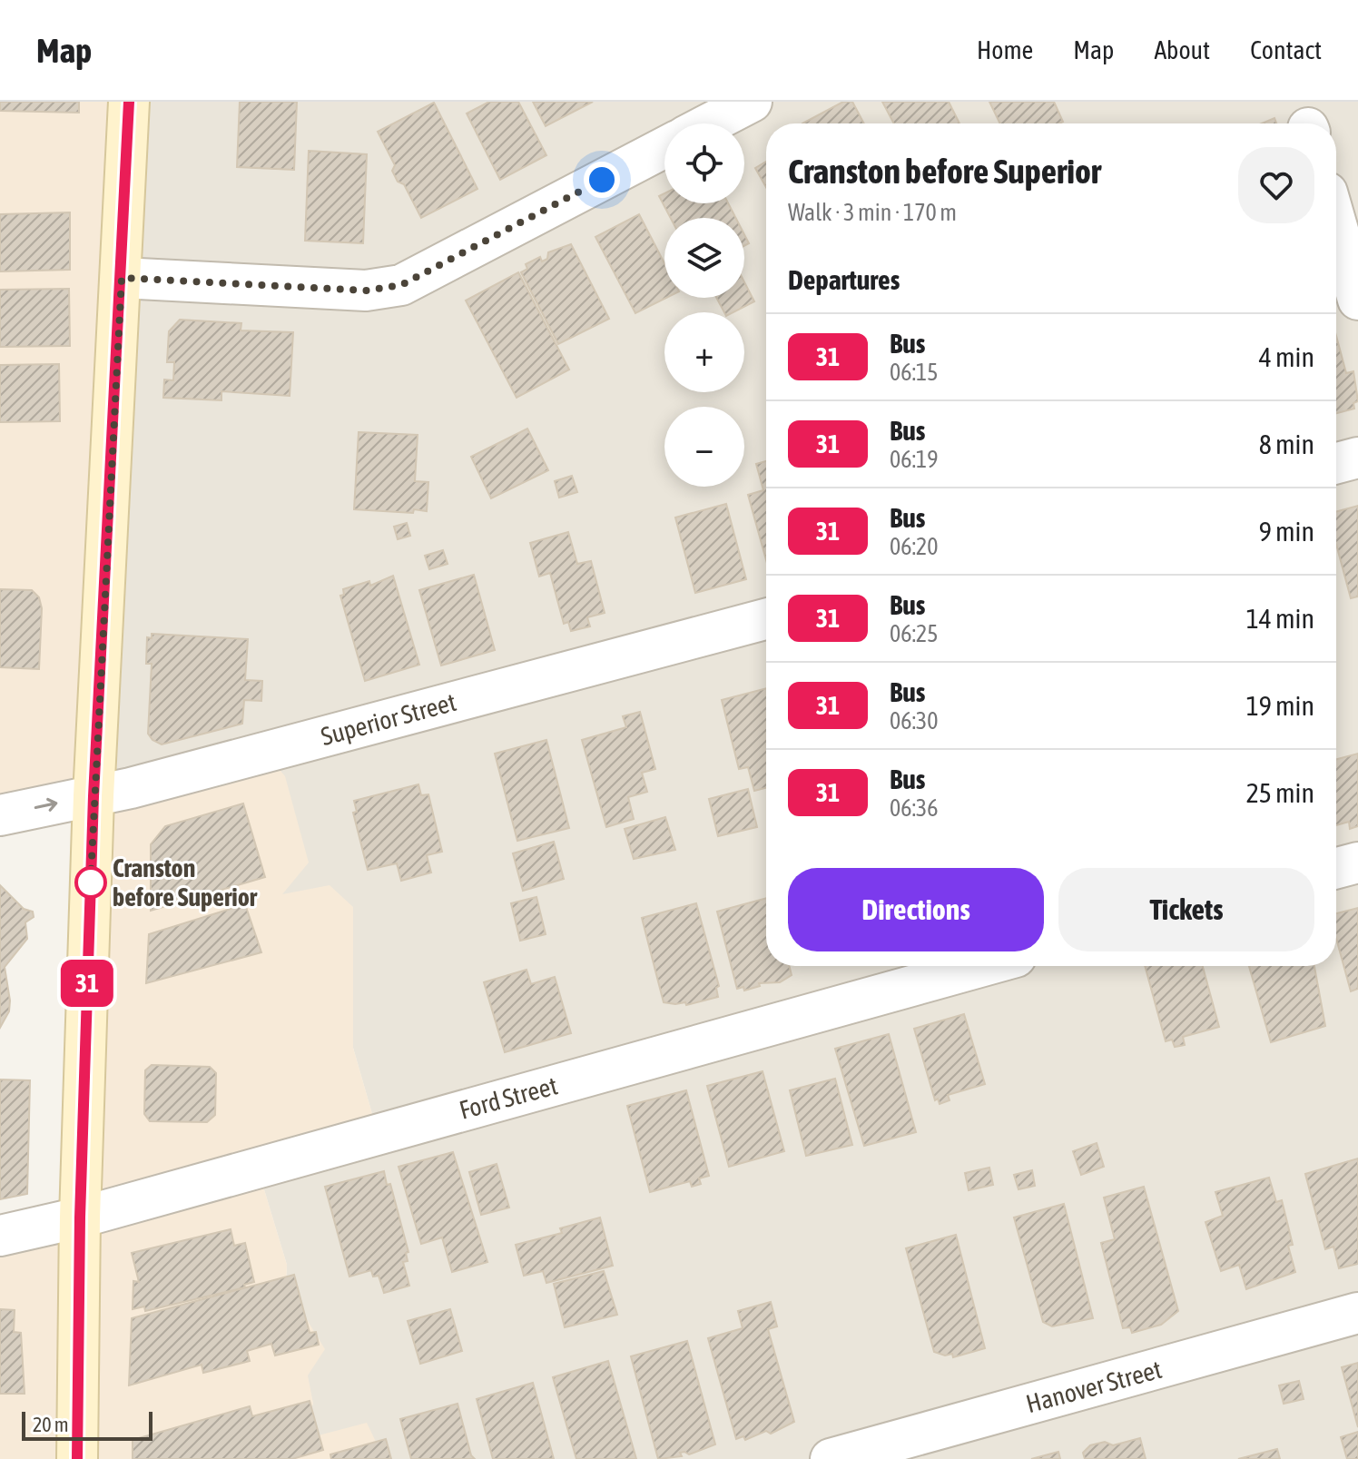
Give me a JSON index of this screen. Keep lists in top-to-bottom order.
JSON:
{
  "streets": {
    "street": ["Superior Street", "Ford Street", "Hanover Street"]
  },
  "places": ["Cranston before Superior"],
  "lines": ["bus line 31"],
  "scale_bar": "20 m",
  "page": {
    "header": "Map",
    "nav": [
      "Home",
      "Map",
      "About",
      "Contact"
    ],
    "on_map": "31",
    "map_buttons": ["+", "−"],
    "heading": [
      ["Cranston before Superior", "Walk · 3 min · 170 m"],
      "Departures"
    ],
    "list": [
      {
        "mark": "31",
        "name": "Bus",
        "note": "06:15",
        "value": "4 min"
      },
      {
        "mark": "31",
        "name": "Bus",
        "note": "06:19",
        "value": "8 min"
      },
      {
        "mark": "31",
        "name": "Bus",
        "note": "06:20",
        "value": "9 min"
      },
      {
        "mark": "31",
        "name": "Bus",
        "note": "06:25",
        "value": "14 min"
      },
      {
        "mark": "31",
        "name": "Bus",
        "note": "06:30",
        "value": "19 min"
      },
      {
        "mark": "31",
        "name": "Bus",
        "note": "06:36",
        "value": "25 min"
      }
    ],
    "buttons": ["Directions", "Tickets"],
    "scale": "20 m"
  }
}
